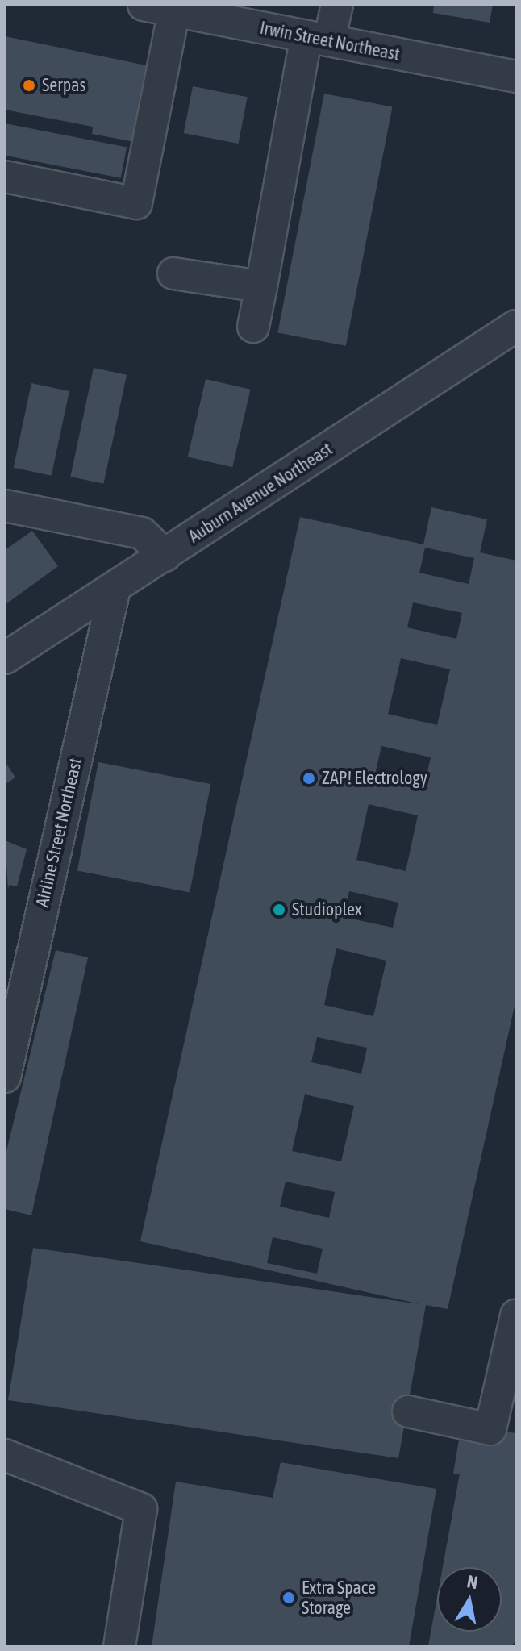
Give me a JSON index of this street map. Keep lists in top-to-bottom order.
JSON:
{
  "streets": {
    "street": ["Irwin Street Northeast", "Auburn Avenue Northeast", "Airline Street Northeast"]
  },
  "crossings": [
    ["Auburn Avenue Northeast", "Airline Street Northeast"]
  ],
  "places": [
    "Serpas",
    "ZAP! Electrology",
    "Studioplex",
    "Extra Space Storage"
  ],
  "north": "top"
}
